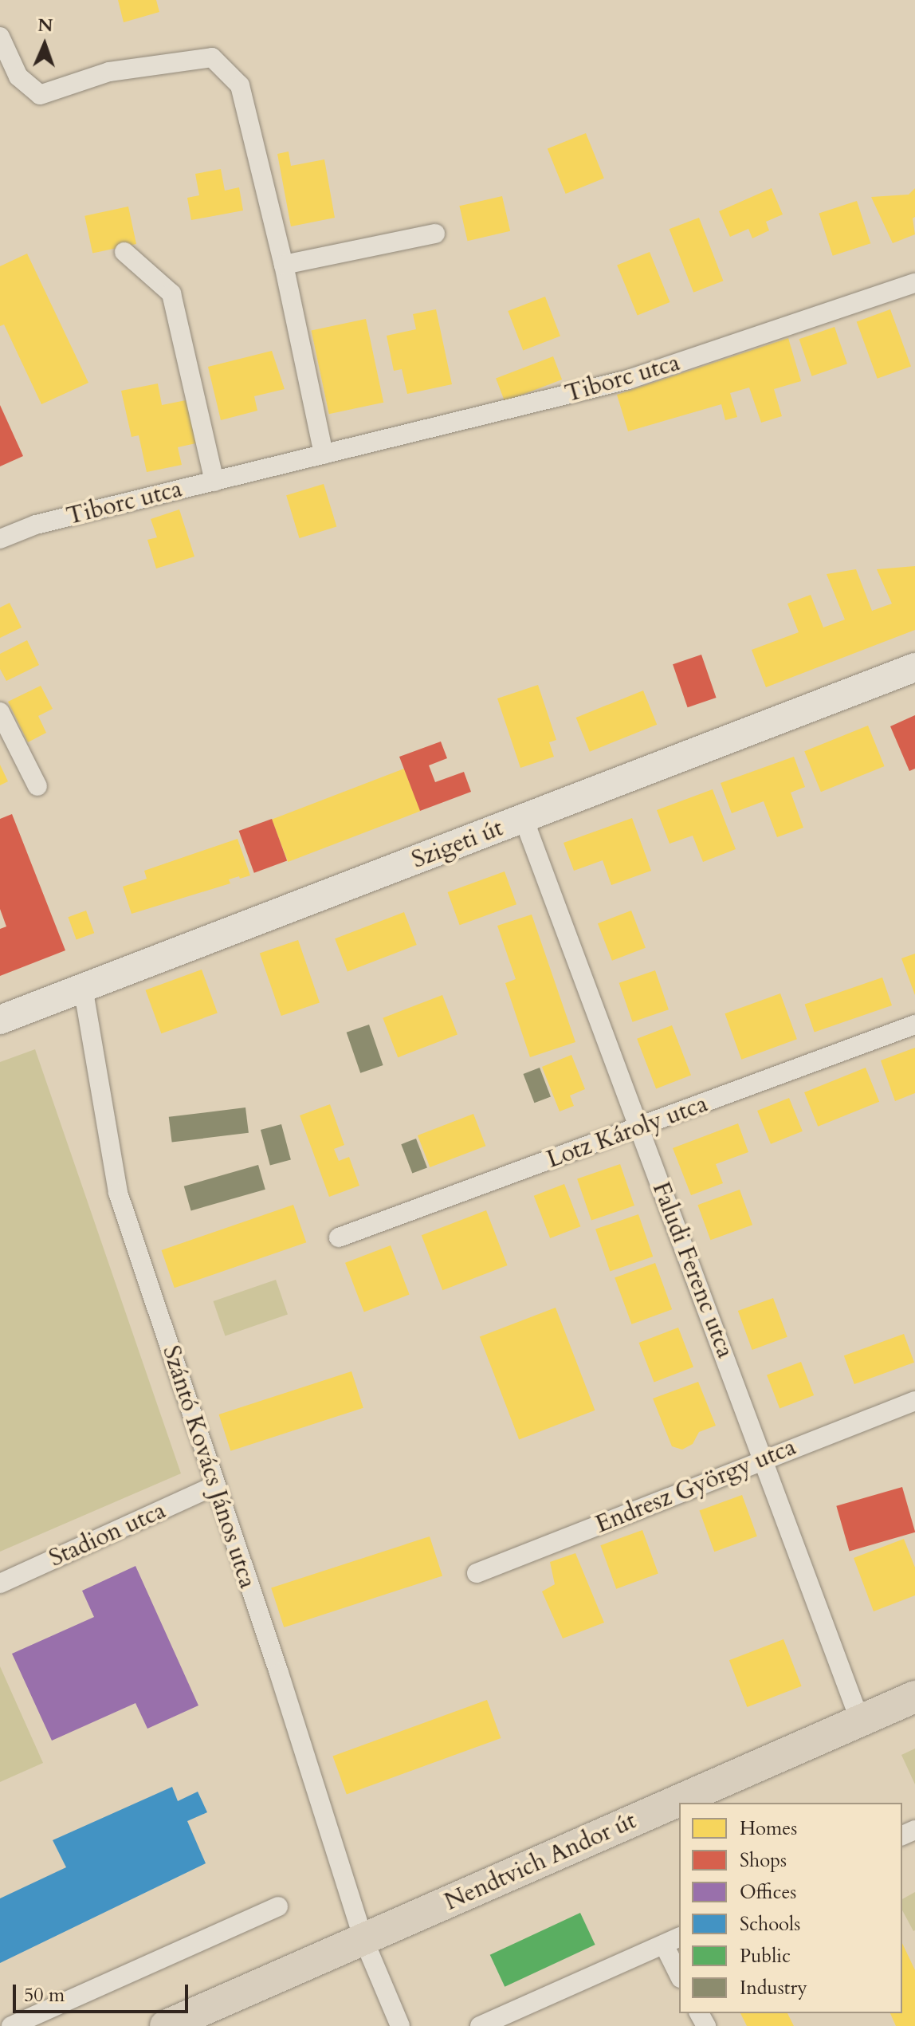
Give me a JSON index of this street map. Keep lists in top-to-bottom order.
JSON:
{
  "streets": {
    "main road": ["Nendtvich Andor út"],
    "street": [
      "Tiborc utca",
      "Szigeti út",
      "Lotz Károly utca",
      "Faludi Ferenc utca",
      "Szántó Kovács János utca",
      "Endresz György utca",
      "Stadion utca"
    ]
  },
  "crossings": [
    ["Szigeti út", "Faludi Ferenc utca"],
    ["Szigeti út", "Szántó Kovács János utca"],
    ["Lotz Károly utca", "Faludi Ferenc utca"],
    ["Faludi Ferenc utca", "Endresz György utca"],
    ["Faludi Ferenc utca", "Nendtvich Andor út"],
    ["Szántó Kovács János utca", "Stadion utca"],
    ["Szántó Kovács János utca", "Nendtvich Andor út"]
  ],
  "legend": [
    "Homes",
    "Shops",
    "Offices",
    "Schools",
    "Public",
    "Industry"
  ],
  "scale_bar": "50 m",
  "north": "top"
}
